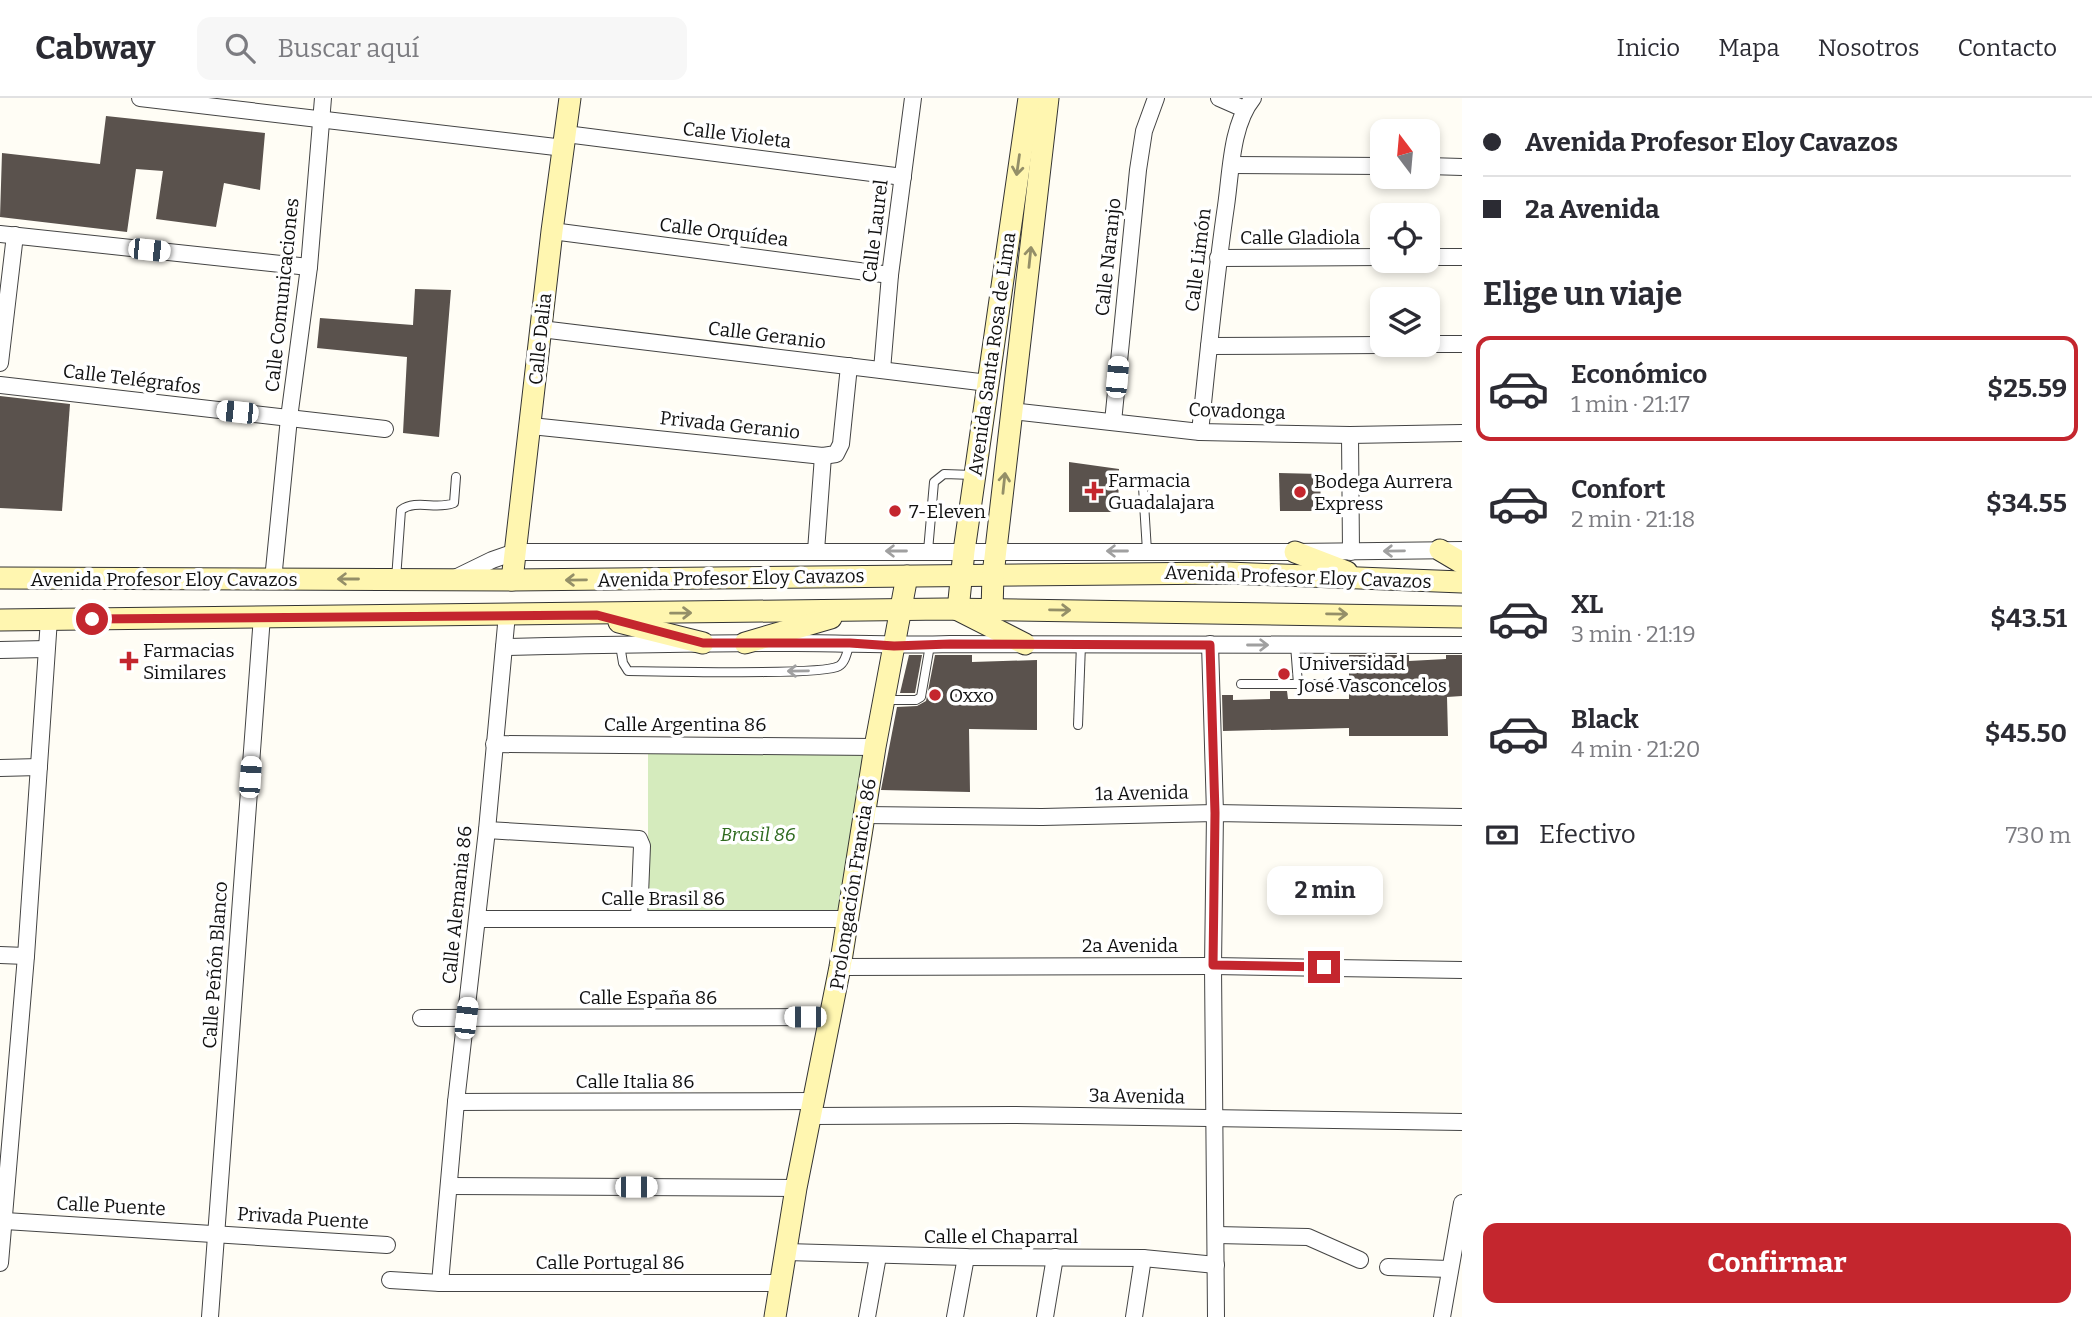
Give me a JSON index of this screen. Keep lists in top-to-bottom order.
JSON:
{
  "streets": {
    "main road": [
      "Calle Dalia",
      "Avenida Santa Rosa de Lima",
      "Avenida Profesor Eloy Cavazos",
      "Prolongación Francia 86"
    ],
    "street": [
      "Calle Violeta",
      "Calle Laurel",
      "Calle Orquídea",
      "Calle Gladiola",
      "Calle Naranjo",
      "Calle Limón",
      "Calle Comunicaciones",
      "Calle Geranio",
      "Calle Telégrafos",
      "Covadonga",
      "Privada Geranio",
      "Calle Argentina 86",
      "1a Avenida",
      "Calle Brasil 86",
      "Calle Alemania 86",
      "2a Avenida",
      "Calle Peñón Blanco",
      "Calle España 86",
      "Calle Italia 86",
      "3a Avenida",
      "Calle Puente",
      "Privada Puente",
      "Calle el Chaparral",
      "Calle Portugal 86"
    ]
  },
  "crossings": [
    ["Calle Violeta", "Calle Laurel"],
    ["Calle Violeta", "Calle Comunicaciones"],
    ["Calle Violeta", "Calle Dalia"],
    ["Calle Laurel", "Calle Orquídea"],
    ["Calle Laurel", "Calle Geranio"],
    ["Calle Orquídea", "Calle Dalia"],
    ["Calle Gladiola", "Calle Limón"],
    ["Calle Naranjo", "Covadonga"],
    ["Calle Limón", "Covadonga"],
    ["Calle Comunicaciones", "Calle Telégrafos"],
    ["Calle Comunicaciones", "Avenida Profesor Eloy Cavazos"],
    ["Calle Geranio", "Calle Dalia"],
    ["Calle Geranio", "Avenida Santa Rosa de Lima"],
    ["Calle Geranio", "Privada Geranio"],
    ["Calle Dalia", "Privada Geranio"],
    ["Calle Dalia", "Avenida Profesor Eloy Cavazos"],
    ["Avenida Santa Rosa de Lima", "Covadonga"],
    ["Avenida Santa Rosa de Lima", "Avenida Profesor Eloy Cavazos"],
    ["Avenida Profesor Eloy Cavazos", "Prolongación Francia 86"],
    ["Avenida Profesor Eloy Cavazos", "Calle Alemania 86"],
    ["Avenida Profesor Eloy Cavazos", "Calle Peñón Blanco"],
    ["Calle Argentina 86", "Prolongación Francia 86"],
    ["Calle Argentina 86", "Calle Alemania 86"],
    ["1a Avenida", "Prolongación Francia 86"],
    ["Prolongación Francia 86", "Calle Brasil 86"],
    ["Prolongación Francia 86", "2a Avenida"],
    ["Prolongación Francia 86", "Calle España 86"],
    ["Prolongación Francia 86", "Calle Italia 86"],
    ["Prolongación Francia 86", "3a Avenida"],
    ["Prolongación Francia 86", "Calle el Chaparral"],
    ["Prolongación Francia 86", "Calle Portugal 86"],
    ["Calle Brasil 86", "Calle Alemania 86"],
    ["Calle Alemania 86", "Calle España 86"],
    ["Calle Alemania 86", "Calle Italia 86"],
    ["Calle Alemania 86", "Calle Portugal 86"],
    ["Calle Peñón Blanco", "Calle Puente"],
    ["Calle Peñón Blanco", "Privada Puente"],
    ["Calle Italia 86", "3a Avenida"],
    ["Calle Puente", "Privada Puente"]
  ],
  "parks": ["Brasil 86"],
  "places": {
    "health": ["Farmacia Guadalajara", "Farmacias Similares"],
    "other": [
      "Bodega Aurrera Express",
      "7-Eleven",
      "Universidad José Vasconcelos",
      "Oxxo"
    ]
  },
  "north": "top",
  "page": {
    "header": "Cabway",
    "search": "Buscar aquí",
    "nav": [
      "Inicio",
      "Mapa",
      "Nosotros",
      "Contacto"
    ],
    "banner": ["Avenida Profesor Eloy Cavazos", "2a Avenida"],
    "heading": "Elige un viaje",
    "list": [
      {
        "name": "Económico",
        "note": "1 min · 21:17",
        "value": "$25.59"
      },
      {
        "name": "Confort",
        "note": "2 min · 21:18",
        "value": "$34.55"
      },
      {
        "name": "XL",
        "note": "3 min · 21:19",
        "value": "$43.51"
      },
      {
        "name": "Black",
        "note": "4 min · 21:20",
        "value": "$45.50"
      }
    ],
    "pay": ["Efectivo", "730 m"],
    "bubble": "2 min",
    "buttons": "Confirmar"
  }
}
